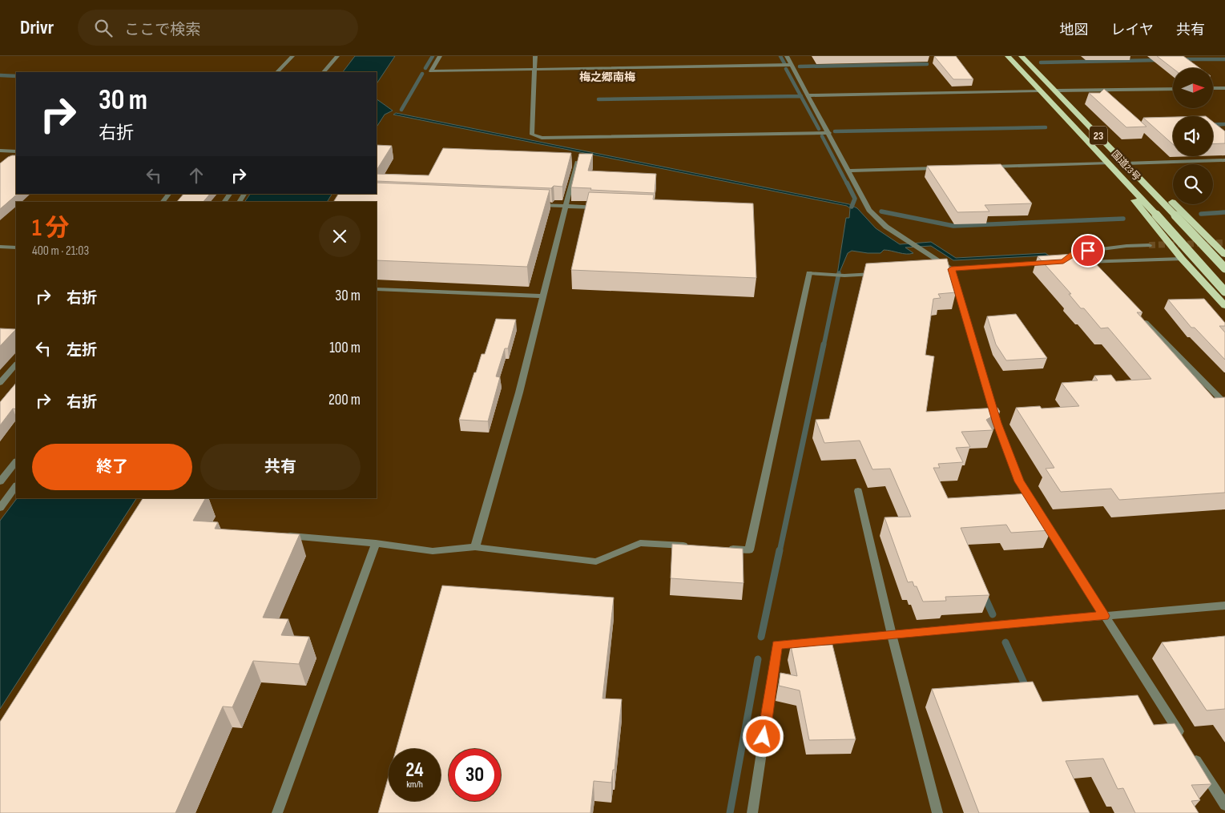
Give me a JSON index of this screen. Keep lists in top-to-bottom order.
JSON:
{
  "streets": {
    "highway": ["23", "国道23号"]
  },
  "districts": ["梅之郷南梅"],
  "north": "right",
  "page": {
    "header": "Drivr",
    "search": "ここで検索",
    "nav": ["地図", "レイヤ", "共有"],
    "turn": ["30 m", "右折"],
    "heading": ["1 分", "400 m · 21:03"],
    "list": [
      {
        "name": "右折",
        "value": "30 m"
      },
      {
        "name": "左折",
        "value": "100 m"
      },
      {
        "name": "右折",
        "value": "200 m"
      }
    ],
    "buttons": ["終了", "共有"],
    "speed": "24 km/h",
    "limit": "30"
  }
}
